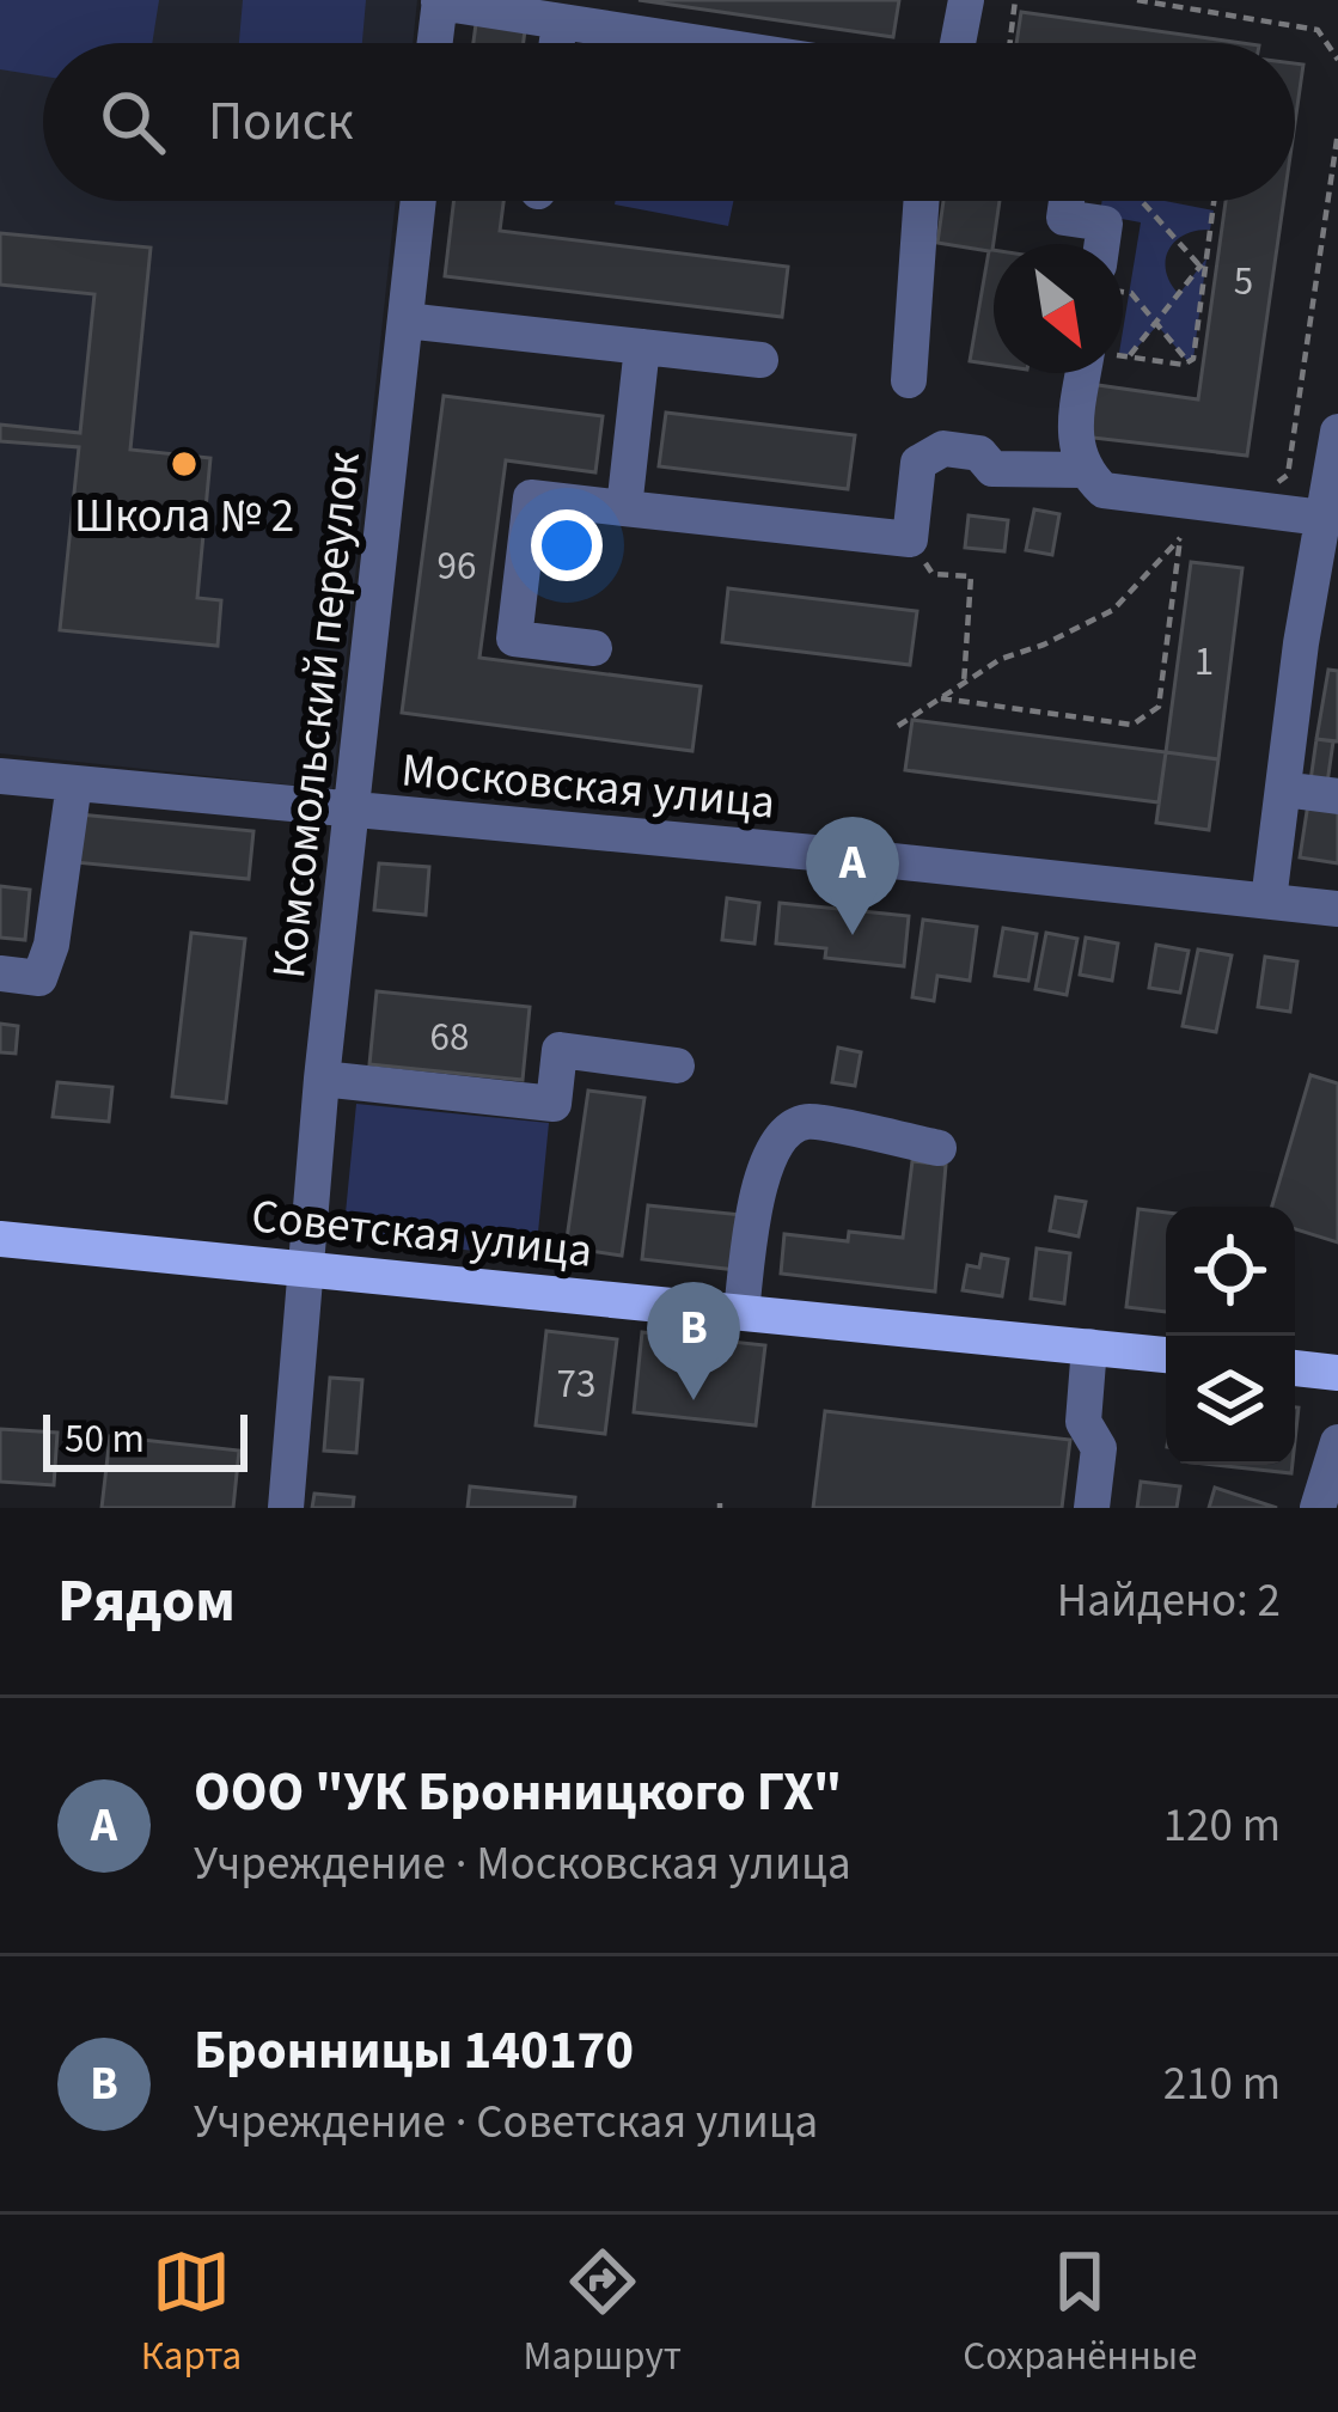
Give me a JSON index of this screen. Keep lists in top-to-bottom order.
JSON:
{
  "streets": {
    "main road": ["Советская улица"],
    "street": ["Комсомольский переулок", "Московская улица"]
  },
  "crossings": [
    ["Комсомольский переулок", "Московская улица"],
    ["Комсомольский переулок", "Советская улица"]
  ],
  "places": ["Школа № 2"],
  "house_numbers": [
    "5",
    "96",
    "1",
    "68",
    "73"
  ],
  "scale_bar": "50 m",
  "north": "bottom right",
  "page": {
    "search": "Поиск",
    "pins": ["A", "B"],
    "scale": "50 m",
    "heading": ["Рядом", "Найдено: 2"],
    "list": [
      {
        "mark": "A",
        "name": "ООО \"УК Бронницкого ГХ\"",
        "note": "Учреждение · Московская улица",
        "value": "120 m"
      },
      {
        "mark": "B",
        "name": "Бронницы 140170",
        "note": "Учреждение · Советская улица",
        "value": "210 m"
      }
    ],
    "nav": ["Карта", "Маршрут", "Сохранённые"]
  }
}
